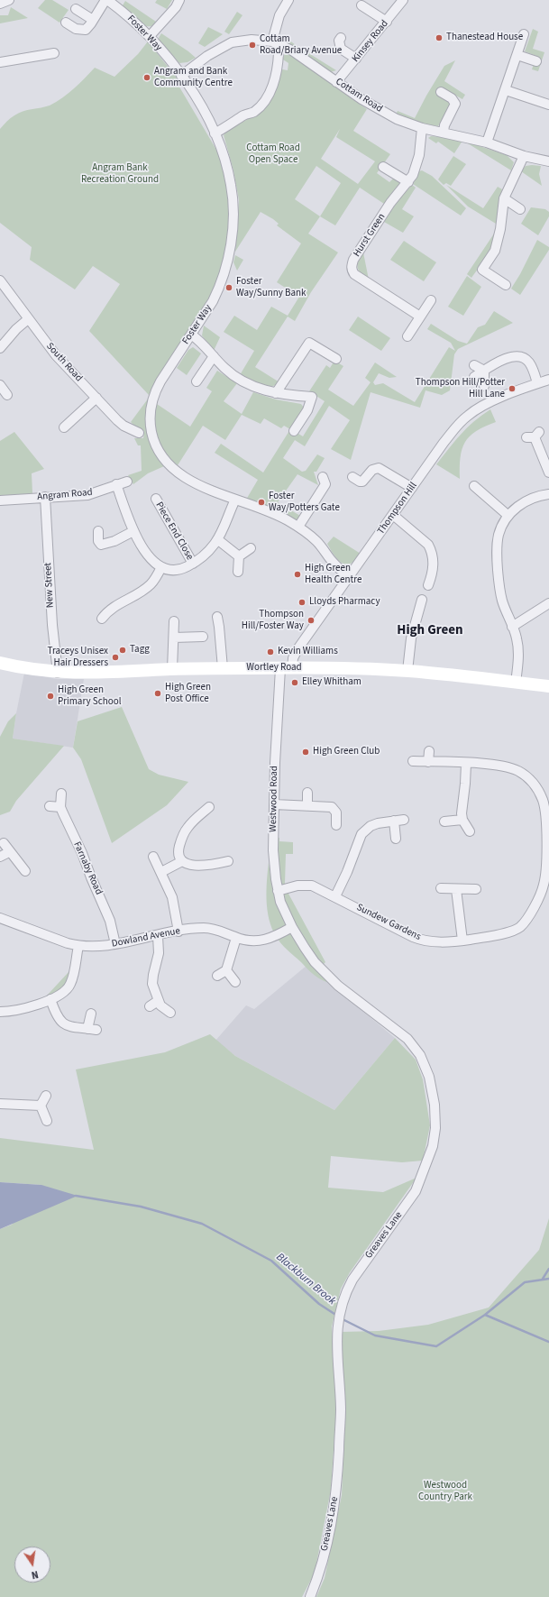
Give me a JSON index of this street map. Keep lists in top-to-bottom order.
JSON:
{
  "streets": {
    "street": [
      "Foster Way",
      "Kinsey Road",
      "Cottam Road",
      "Hurst Green",
      "South Road",
      "Angram Road",
      "Thompson Hill",
      "Piece End Close",
      "New Street",
      "Wortley Road",
      "Westwood Road",
      "Farnaby Road",
      "Sundew Gardens",
      "Dowland Avenue",
      "Greaves Lane"
    ]
  },
  "crossings": [
    ["Foster Way", "Cottam Road"],
    ["Foster Way", "Thompson Hill"],
    ["Kinsey Road", "Cottam Road"],
    ["Cottam Road", "Hurst Green"],
    ["Angram Road", "New Street"],
    ["Thompson Hill", "Wortley Road"],
    ["Thompson Hill", "Westwood Road"],
    ["New Street", "Wortley Road"],
    ["Wortley Road", "Westwood Road"],
    ["Westwood Road", "Sundew Gardens"],
    ["Westwood Road", "Dowland Avenue"],
    ["Westwood Road", "Greaves Lane"],
    ["Farnaby Road", "Dowland Avenue"],
    ["Dowland Avenue", "Greaves Lane"]
  ],
  "districts": ["High Green"],
  "water": ["Blackburn Brook"],
  "parks": ["Cottam Road Open Space", "Angram Bank Recreation Ground", "Westwood Country Park"],
  "places": [
    "Thanestead House",
    "Cottam Road/Briary Avenue",
    "Angram and Bank Community Centre",
    "Foster Way/Sunny Bank",
    "Thompson Hill/Potter Hill Lane",
    "Foster Way/Potters Gate",
    "High Green Health Centre",
    "Lloyds Pharmacy",
    "Thompson Hill/Foster Way",
    "Tagg",
    "Kevin Williams",
    "Traceys Unisex Hair Dressers",
    "Elley Whitham",
    "High Green Post Office",
    "High Green Primary School",
    "High Green Club"
  ],
  "north": "bottom"
}
